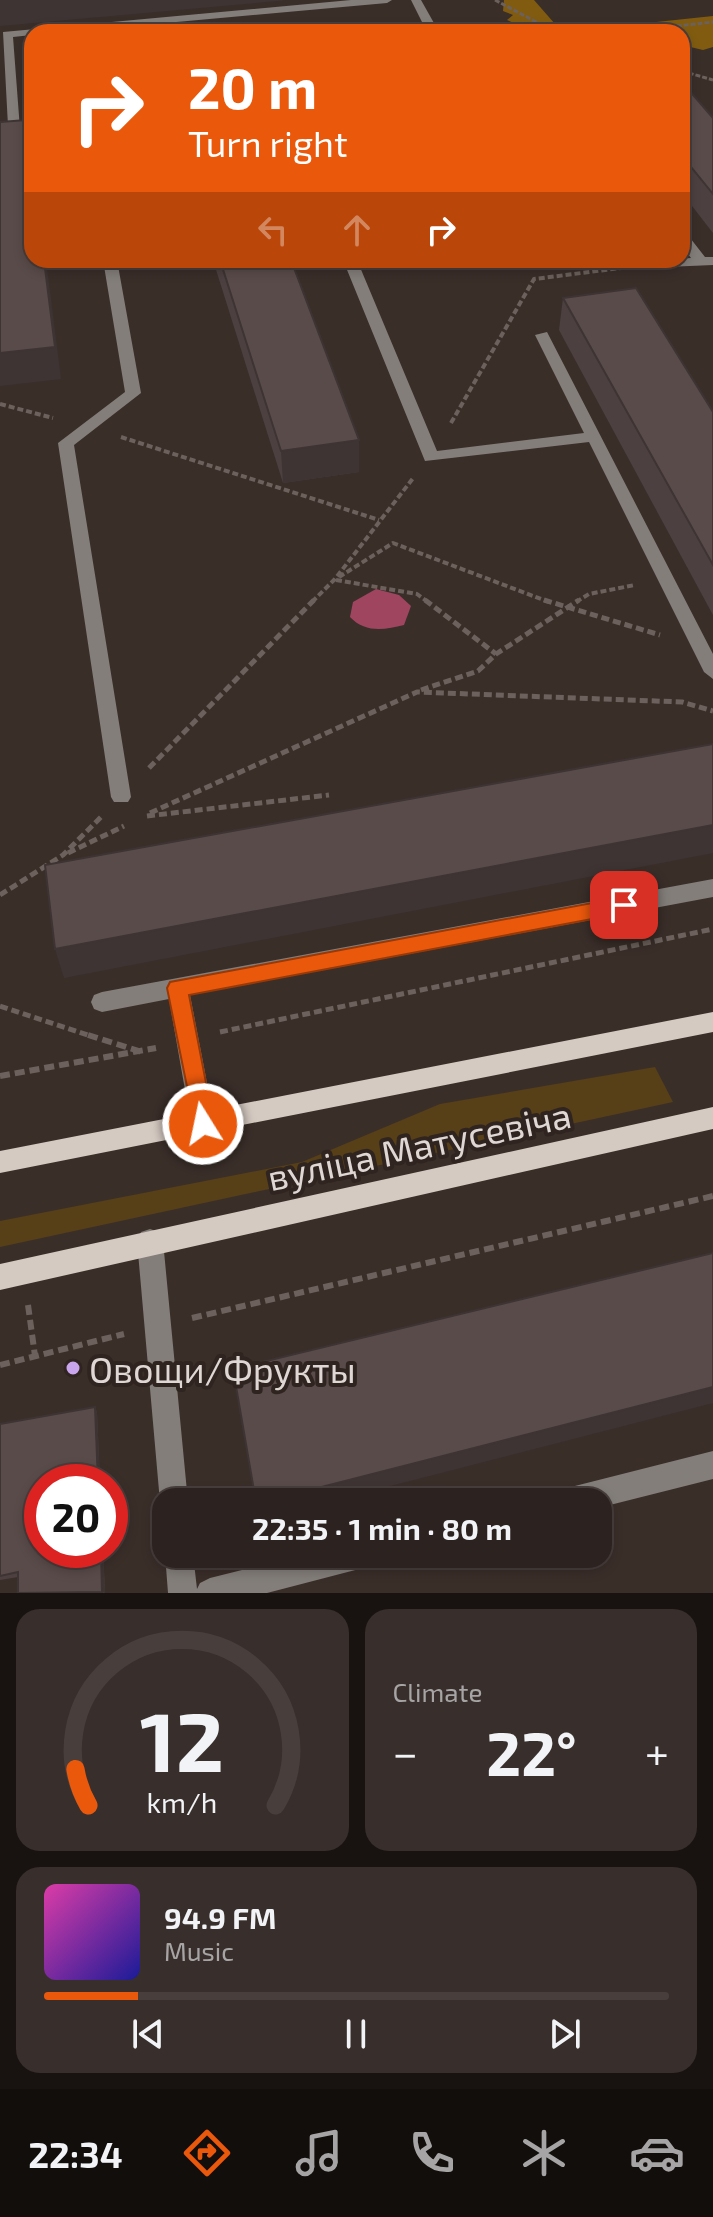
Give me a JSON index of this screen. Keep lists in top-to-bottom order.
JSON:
{
  "streets": {
    "main road": ["вуліца Матусевіча"]
  },
  "places": ["Овощи/Фрукты"],
  "page": {
    "turn": ["20 m", "Turn right"],
    "limit": "20",
    "trip": "22:35 · 1 min · 80 m",
    "tile": "Climate",
    "heat": ["−", "22°", "+"],
    "song": ["94.9 FM", "Music"],
    "tabs": "22:34",
    "gauge": ["12", "km/h"]
  }
}
